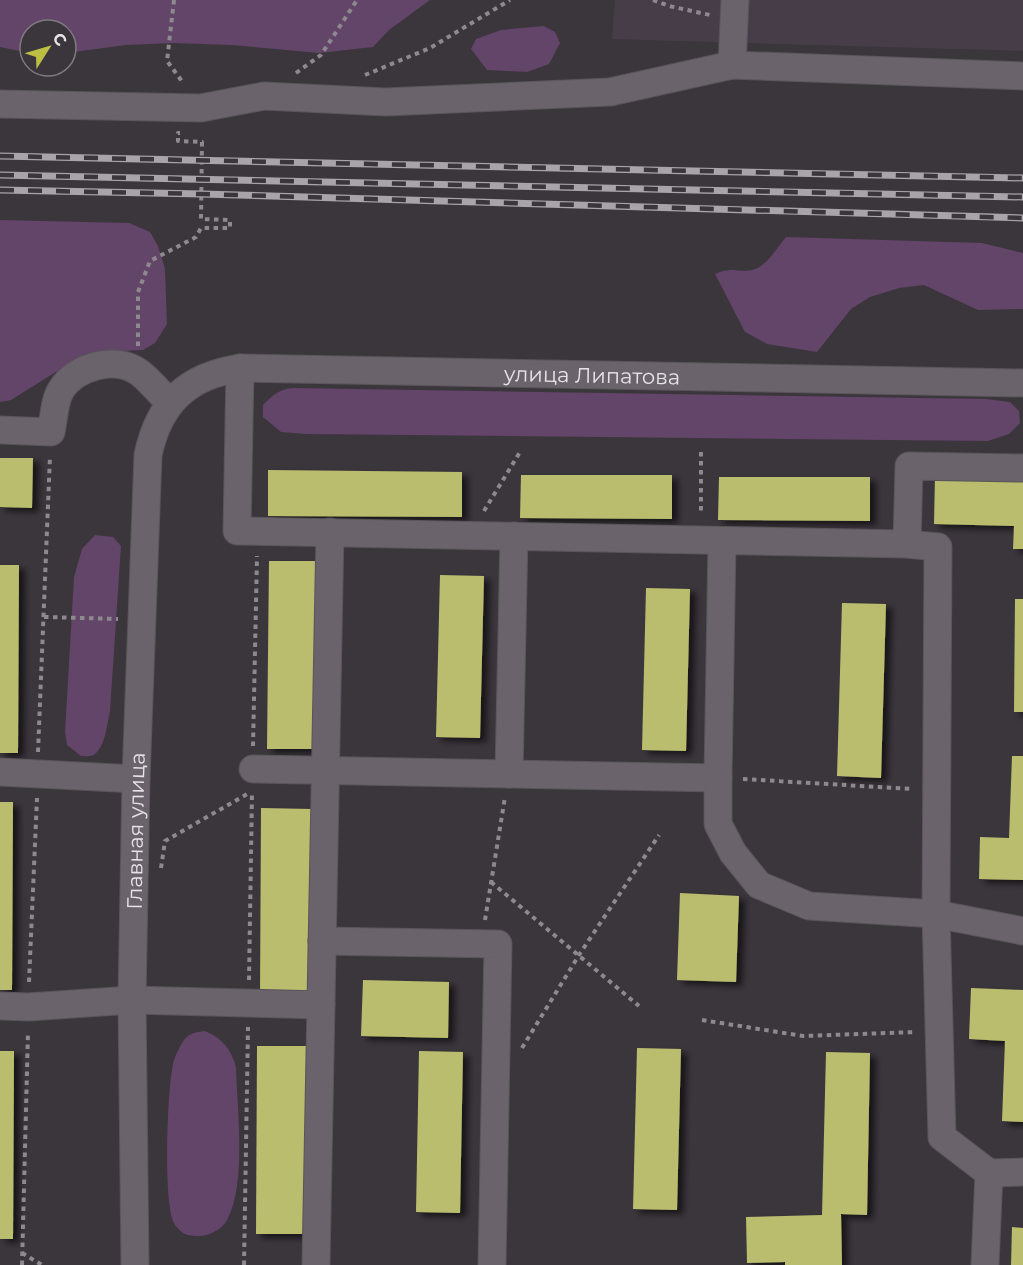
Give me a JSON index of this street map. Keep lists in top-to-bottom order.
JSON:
{
  "streets": {
    "street": ["улица Липатова", "Главная улица"]
  },
  "crossings": [
    ["улица Липатова", "Главная улица"]
  ],
  "north": "top right"
}
